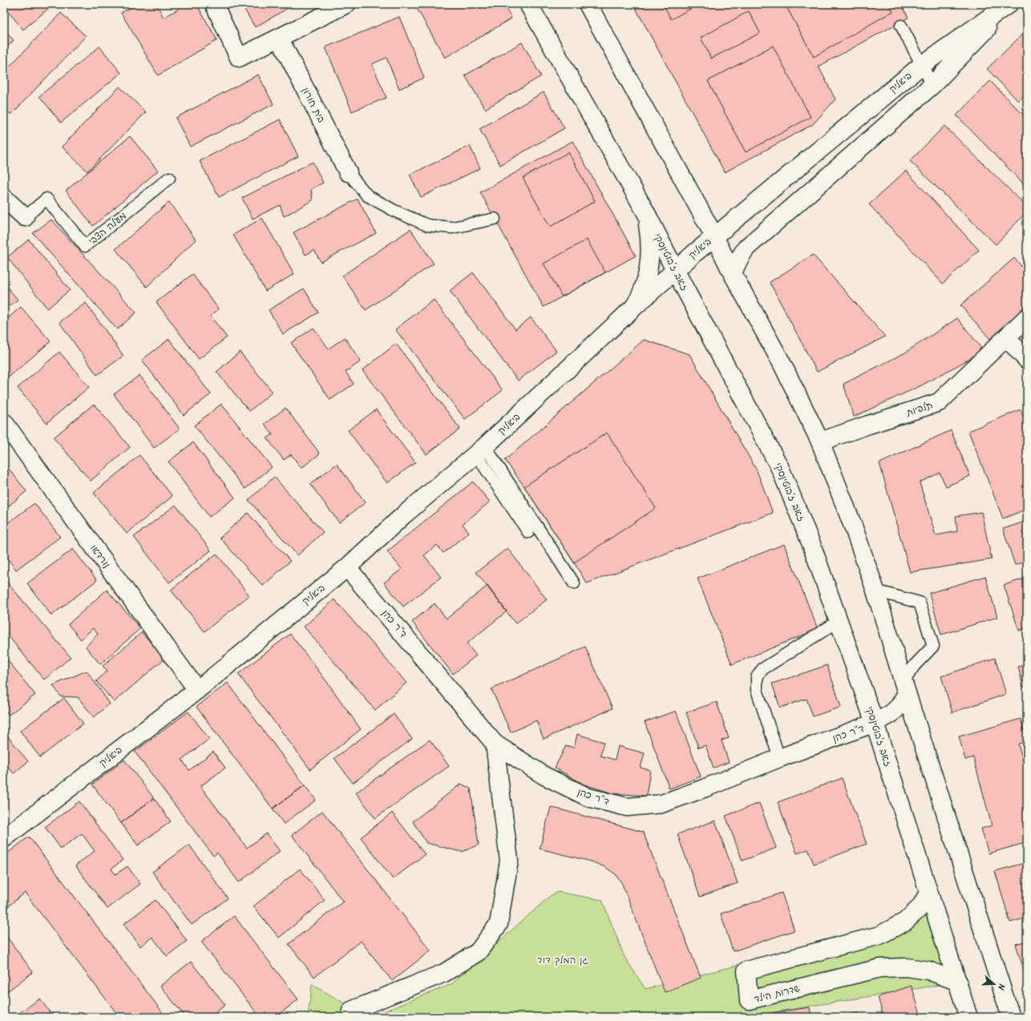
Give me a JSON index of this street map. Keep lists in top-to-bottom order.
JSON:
{
  "streets": {
    "street": [
      "ביאליק",
      "בית חורון",
      "זאב ז'בוטינסקי",
      "תלפיות",
      "נורדאו",
      "ד\"ר כהן",
      "שדרות הילד"
    ],
    "lane": ["מעלה הצבי"]
  },
  "crossings": [
    ["ביאליק", "זאב ז'בוטינסקי"],
    ["ביאליק", "נורדאו"],
    ["ביאליק", "ד\"ר כהן"],
    ["זאב ז'בוטינסקי", "ד\"ר כהן"],
    ["זאב ז'בוטינסקי", "שדרות הילד"]
  ],
  "parks": ["גן המלך דוד"],
  "north": "right"
}
